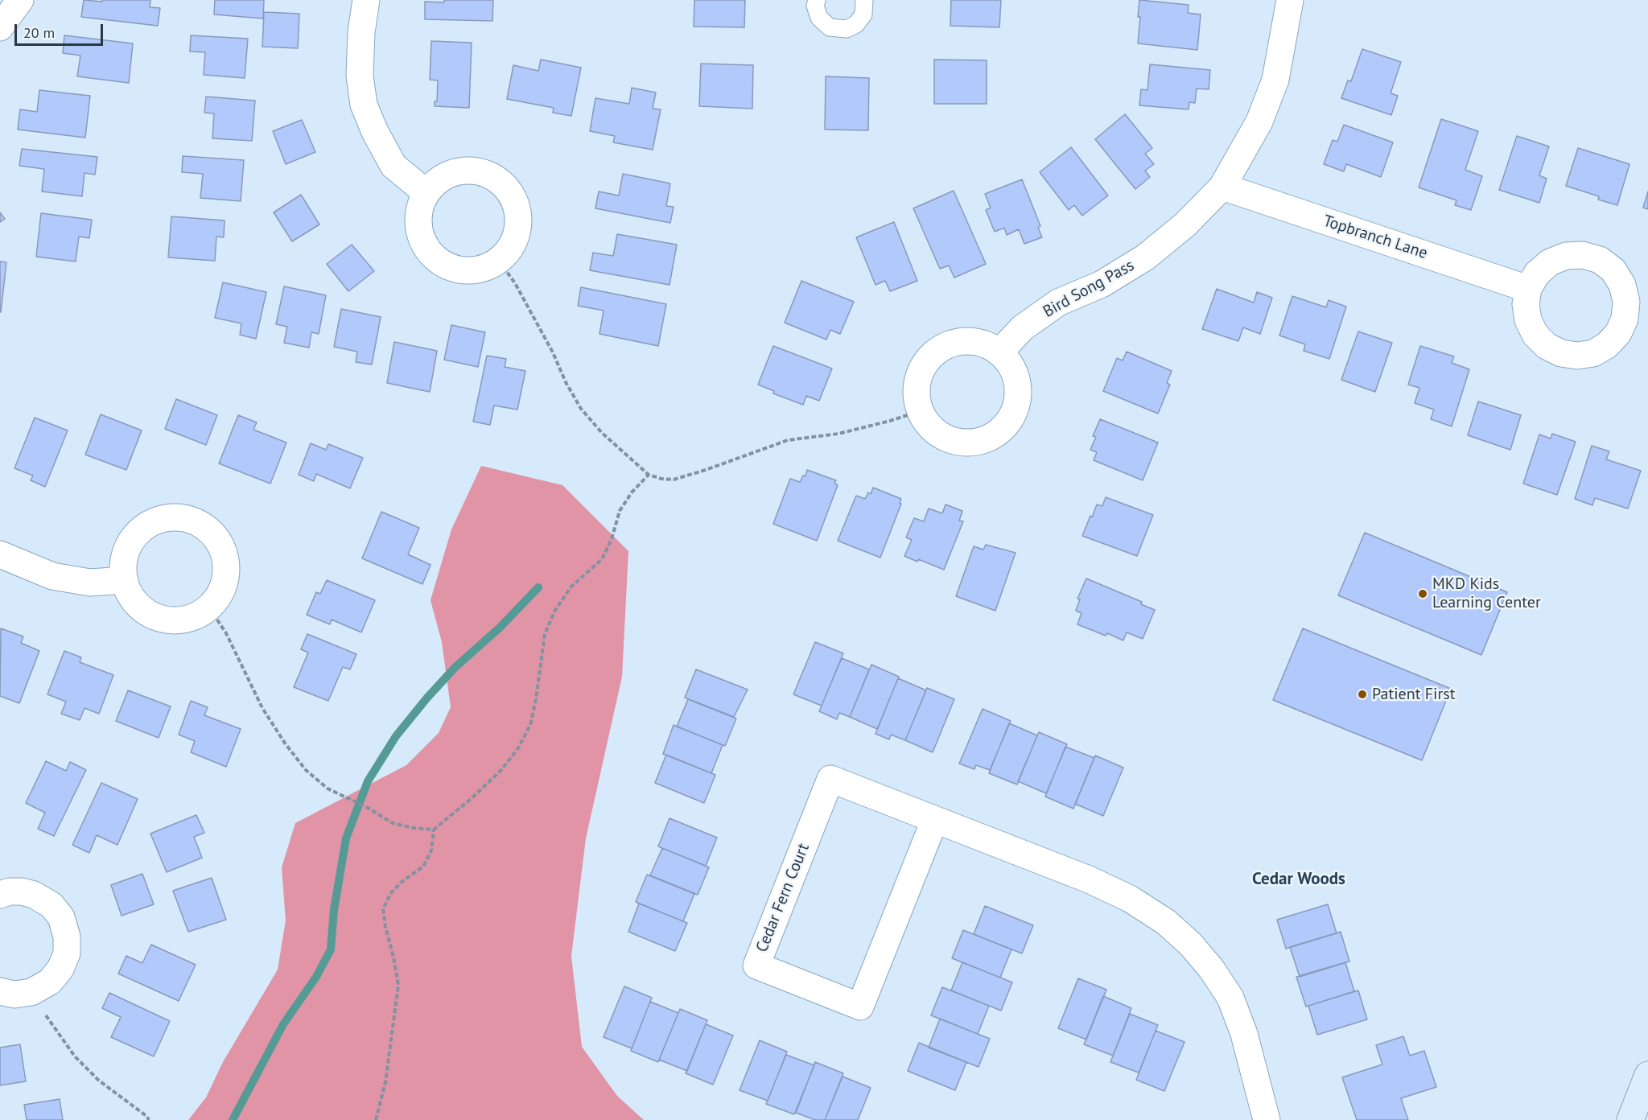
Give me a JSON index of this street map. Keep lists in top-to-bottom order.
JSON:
{
  "streets": {
    "street": ["Topbranch Lane", "Bird Song Pass", "Cedar Fern Court"]
  },
  "crossings": [
    ["Topbranch Lane", "Bird Song Pass"]
  ],
  "districts": ["Cedar Woods"],
  "places": ["MKD Kids Learning Center", "Patient First"],
  "scale_bar": "20 m"
}
